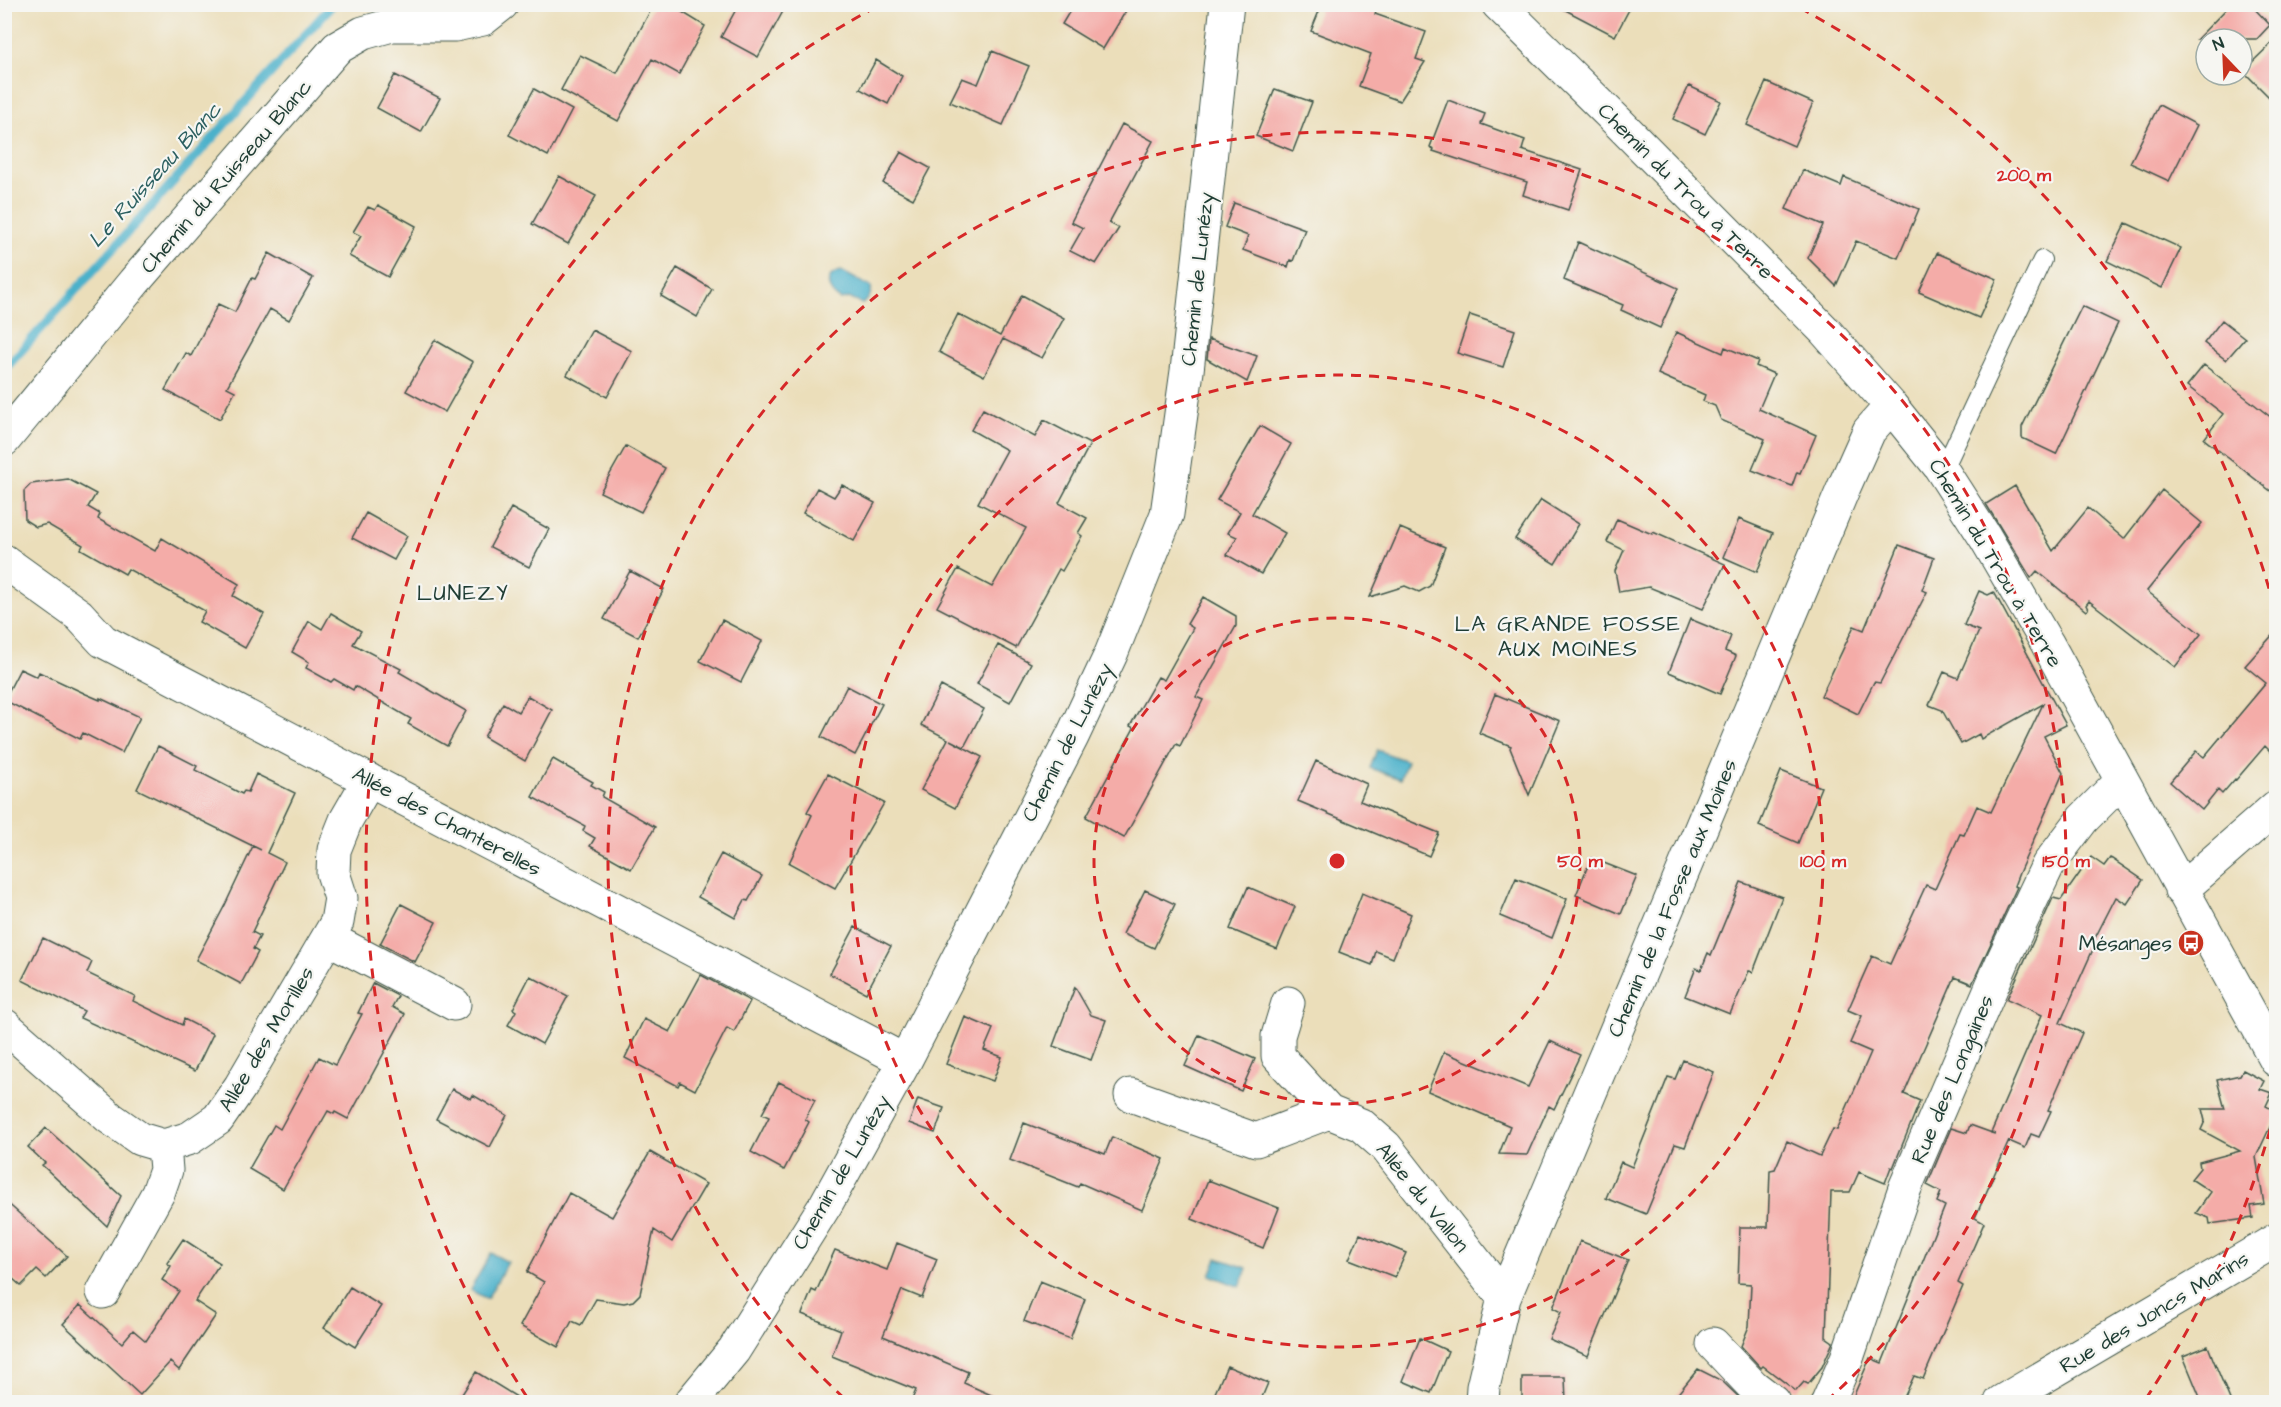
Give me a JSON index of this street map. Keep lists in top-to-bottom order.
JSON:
{
  "streets": {
    "street": [
      "Chemin du Ruisseau Blanc",
      "Chemin du Trou à Terre",
      "Chemin de Lunézy",
      "Allée des Chanterelles",
      "Chemin de la Fosse aux Moines",
      "Allée des Morilles",
      "Rue des Longaines",
      "Allée du Vallon",
      "Rue des Joncs Marins"
    ]
  },
  "crossings": [
    ["Chemin du Trou à Terre", "Chemin de la Fosse aux Moines"],
    ["Chemin du Trou à Terre", "Rue des Longaines"],
    ["Chemin de Lunézy", "Allée des Chanterelles"],
    ["Allée des Chanterelles", "Allée des Morilles"],
    ["Chemin de la Fosse aux Moines", "Allée du Vallon"]
  ],
  "districts": ["LUNEZY", "LA GRANDE FOSSE AUX MOINES"],
  "water": ["Le Ruisseau Blanc"],
  "places": {
    "bus stop": ["Mésanges"]
  },
  "north": "top left",
  "rings": [
    "200 m",
    "50 m",
    "100 m",
    "150 m"
  ]
}
